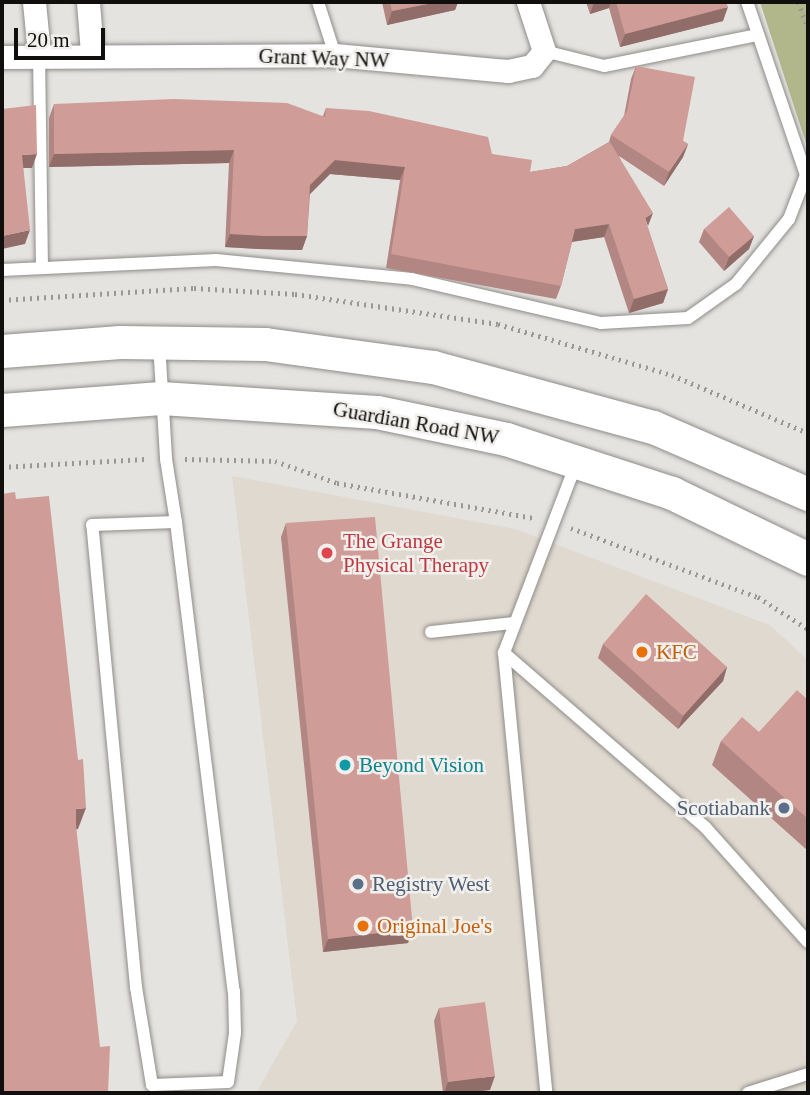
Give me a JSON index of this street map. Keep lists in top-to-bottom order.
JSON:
{
  "streets": {
    "main road": ["Guardian Road NW"],
    "street": ["Grant Way NW"]
  },
  "places": [
    "The Grange Physical Therapy",
    "KFC",
    "Beyond Vision",
    "Scotiabank",
    "Registry West",
    "Original Joe's"
  ],
  "scale_bar": "20 m"
}
